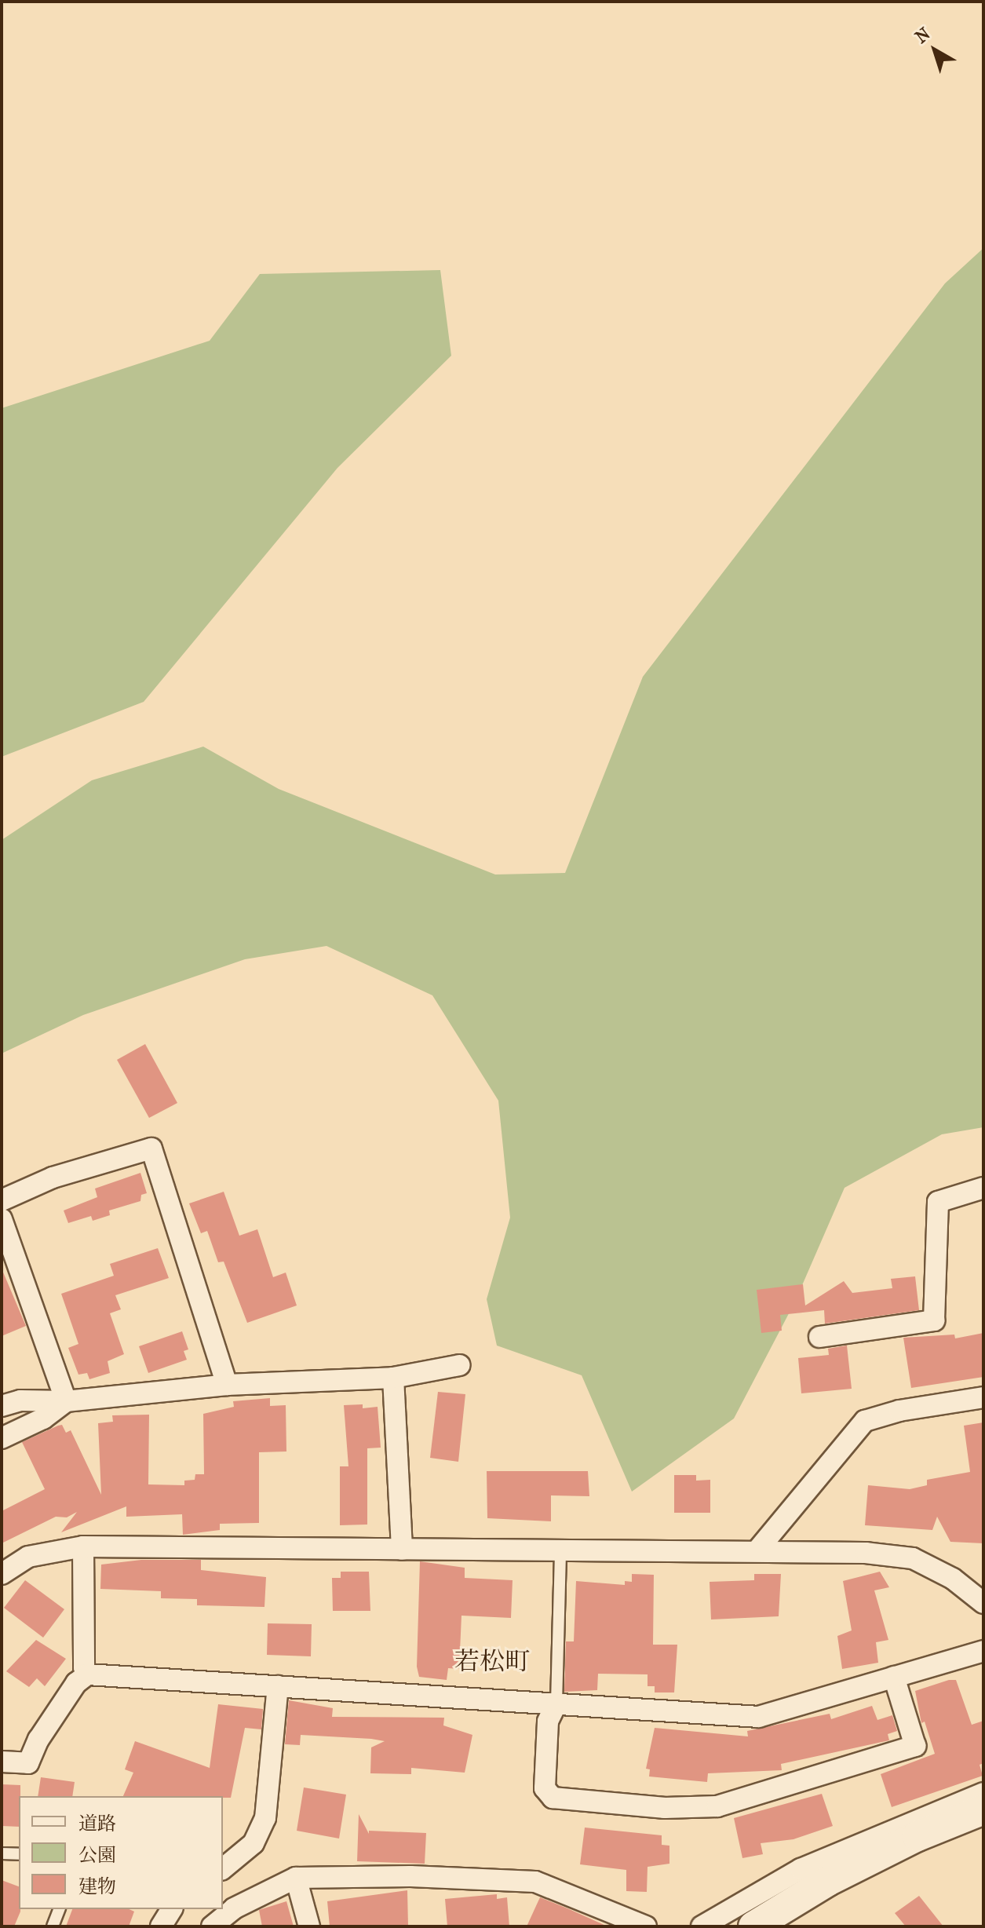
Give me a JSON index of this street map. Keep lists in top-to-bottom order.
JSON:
{
  "districts": ["若松町"],
  "legend": ["道路", "公園", "建物"],
  "north": "top left"
}
